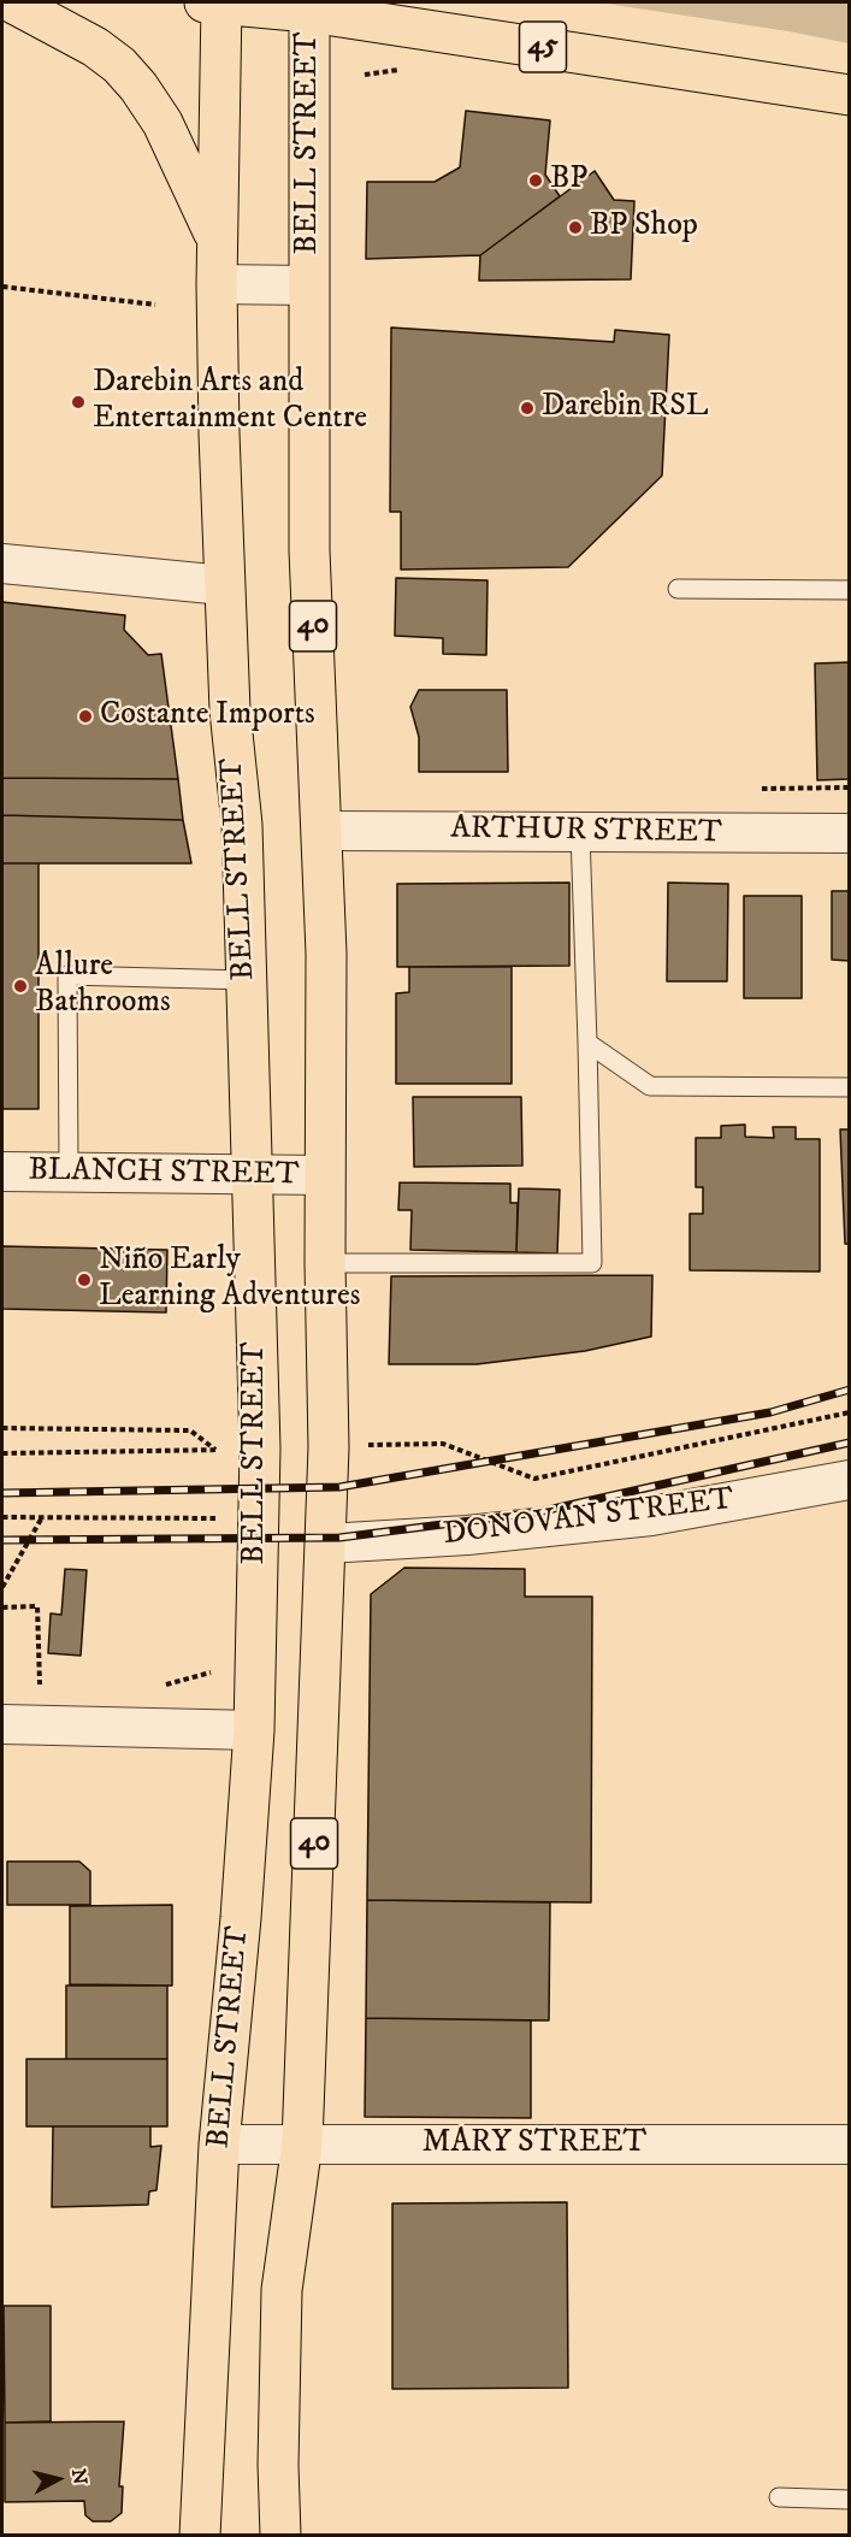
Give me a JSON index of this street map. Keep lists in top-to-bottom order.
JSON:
{
  "streets": {
    "main road": ["45", "BELL STREET", "40"],
    "street": [
      "ARTHUR STREET",
      "BLANCH STREET",
      "DONOVAN STREET",
      "MARY STREET"
    ]
  },
  "crossings": [
    ["45", "BELL STREET"],
    ["BELL STREET", "ARTHUR STREET"],
    ["BELL STREET", "BLANCH STREET"],
    ["BELL STREET", "DONOVAN STREET"],
    ["BELL STREET", "MARY STREET"]
  ],
  "places": [
    "BP",
    "BP Shop",
    "Darebin Arts and Entertainment Centre",
    "Darebin RSL",
    "Costante Imports",
    "Allure Bathrooms",
    "Niño Early Learning Adventures"
  ],
  "north": "right"
}
